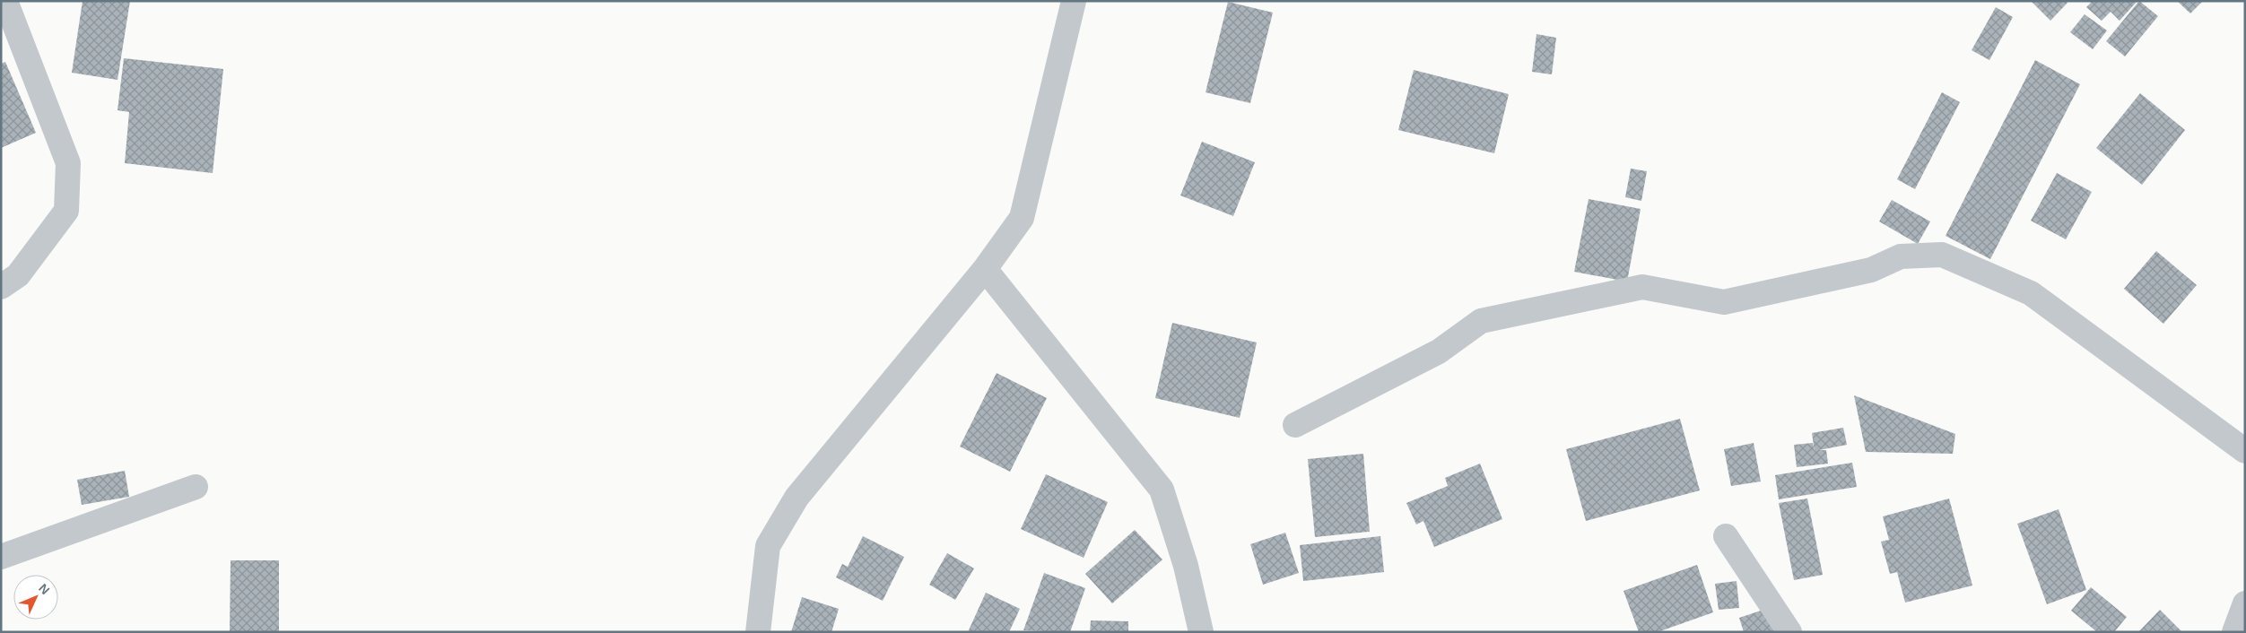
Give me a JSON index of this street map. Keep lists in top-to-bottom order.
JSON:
{
  "north": "top right"
}
